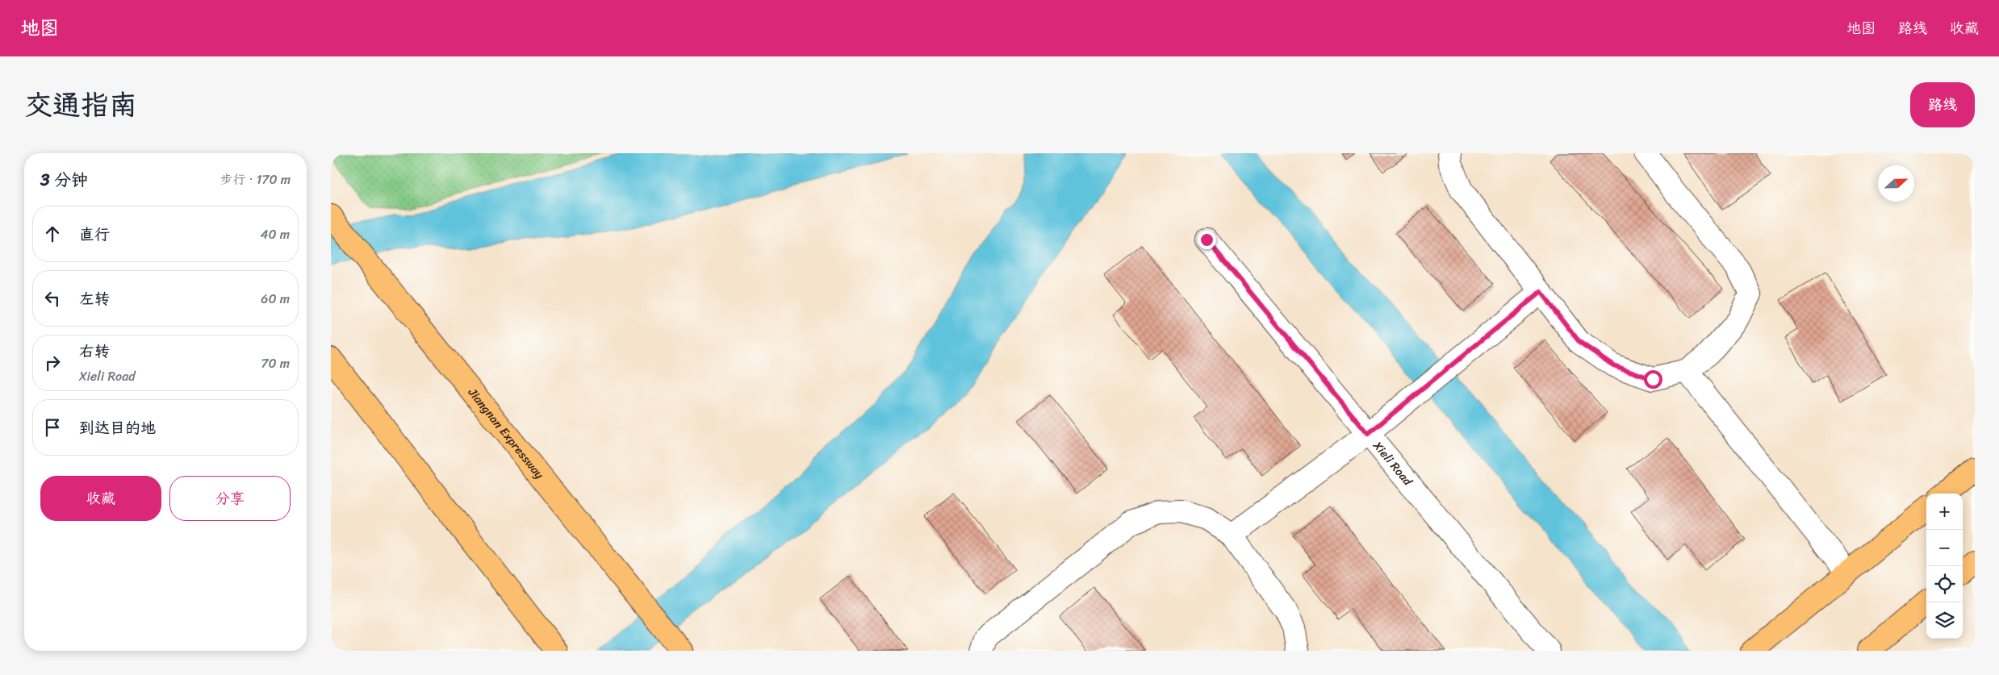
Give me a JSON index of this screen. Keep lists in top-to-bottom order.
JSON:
{
  "streets": {
    "main road": ["Jiangnan Expressway"],
    "street": ["Xieli Road"]
  },
  "north": "right",
  "page": {
    "header": "地图",
    "nav": ["地图", "路线", "收藏"],
    "title": "交通指南",
    "buttons": [
      "路线",
      ["收藏", "分享"]
    ],
    "heading": ["3 分钟", "步行 · 170 m"],
    "list": [
      ["直行", "40 m"],
      ["左转", "60 m"],
      ["右转", "Xieli Road", "70 m"],
      "到达目的地"
    ],
    "map_buttons": ["+", "−"]
  }
}
